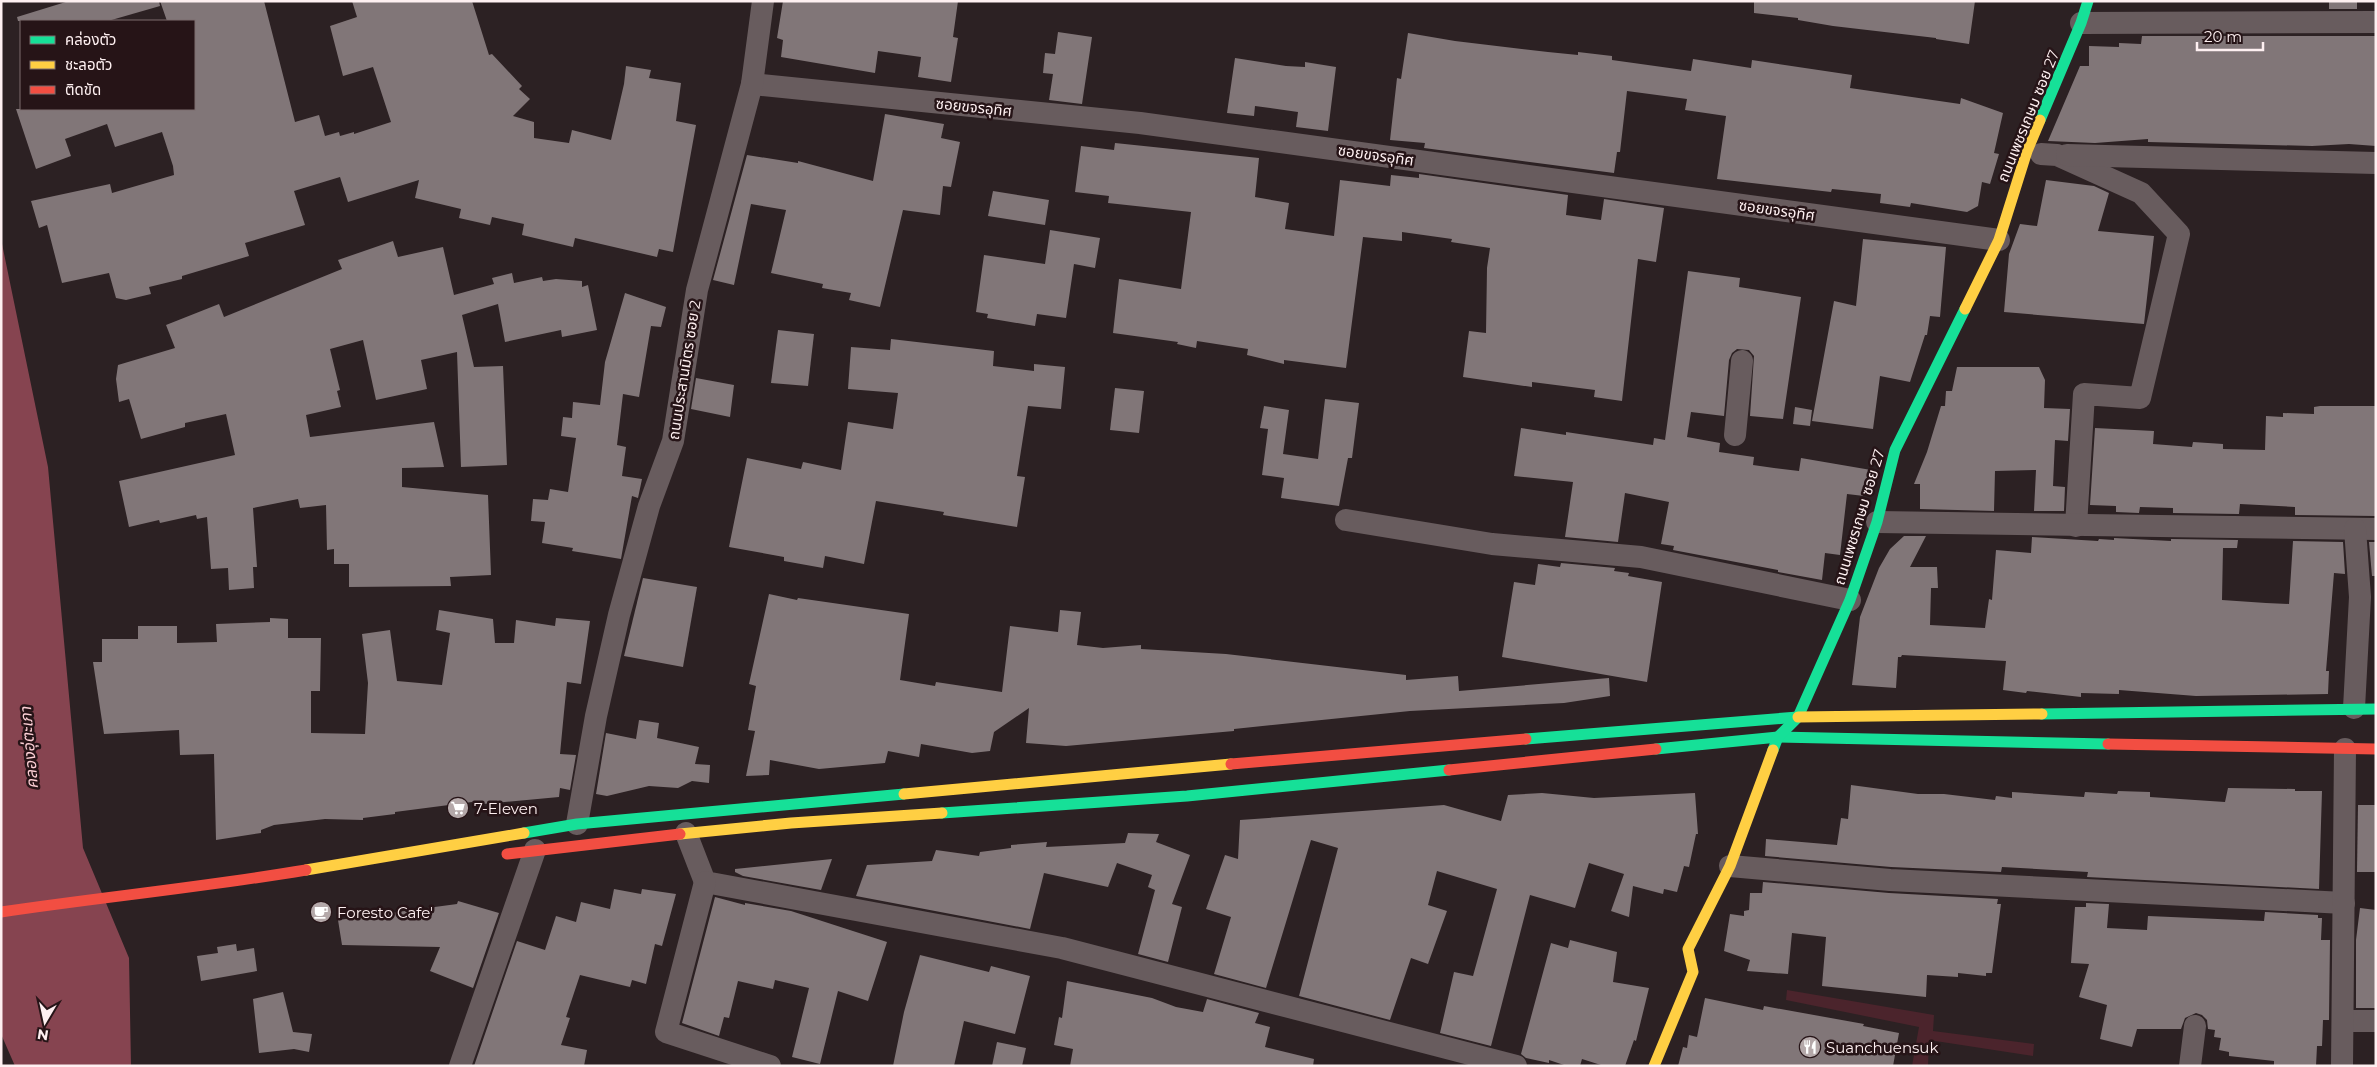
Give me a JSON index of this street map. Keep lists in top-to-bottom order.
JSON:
{
  "streets": {
    "main road": ["ถนนเพชรเกษม ซอย 27"],
    "street": ["ซอยขจรอุทิศ", "ถนนประสานมิตร ซอย 2"]
  },
  "crossings": [
    ["ซอยขจรอุทิศ", "ถนนเพชรเกษม ซอย 27"],
    ["ซอยขจรอุทิศ", "ถนนประสานมิตร ซอย 2"]
  ],
  "water": ["คลองอุ่ตะเภา"],
  "places": {
    "supermarket": ["7-Eleven"],
    "cafe": ["Foresto Cafe'"],
    "restaurant": ["Suanchuensuk"]
  },
  "legend": ["คล่องตัว", "ชะลอตัว", "ติดขัด"],
  "scale_bar": "20 m",
  "north": "bottom"
}
